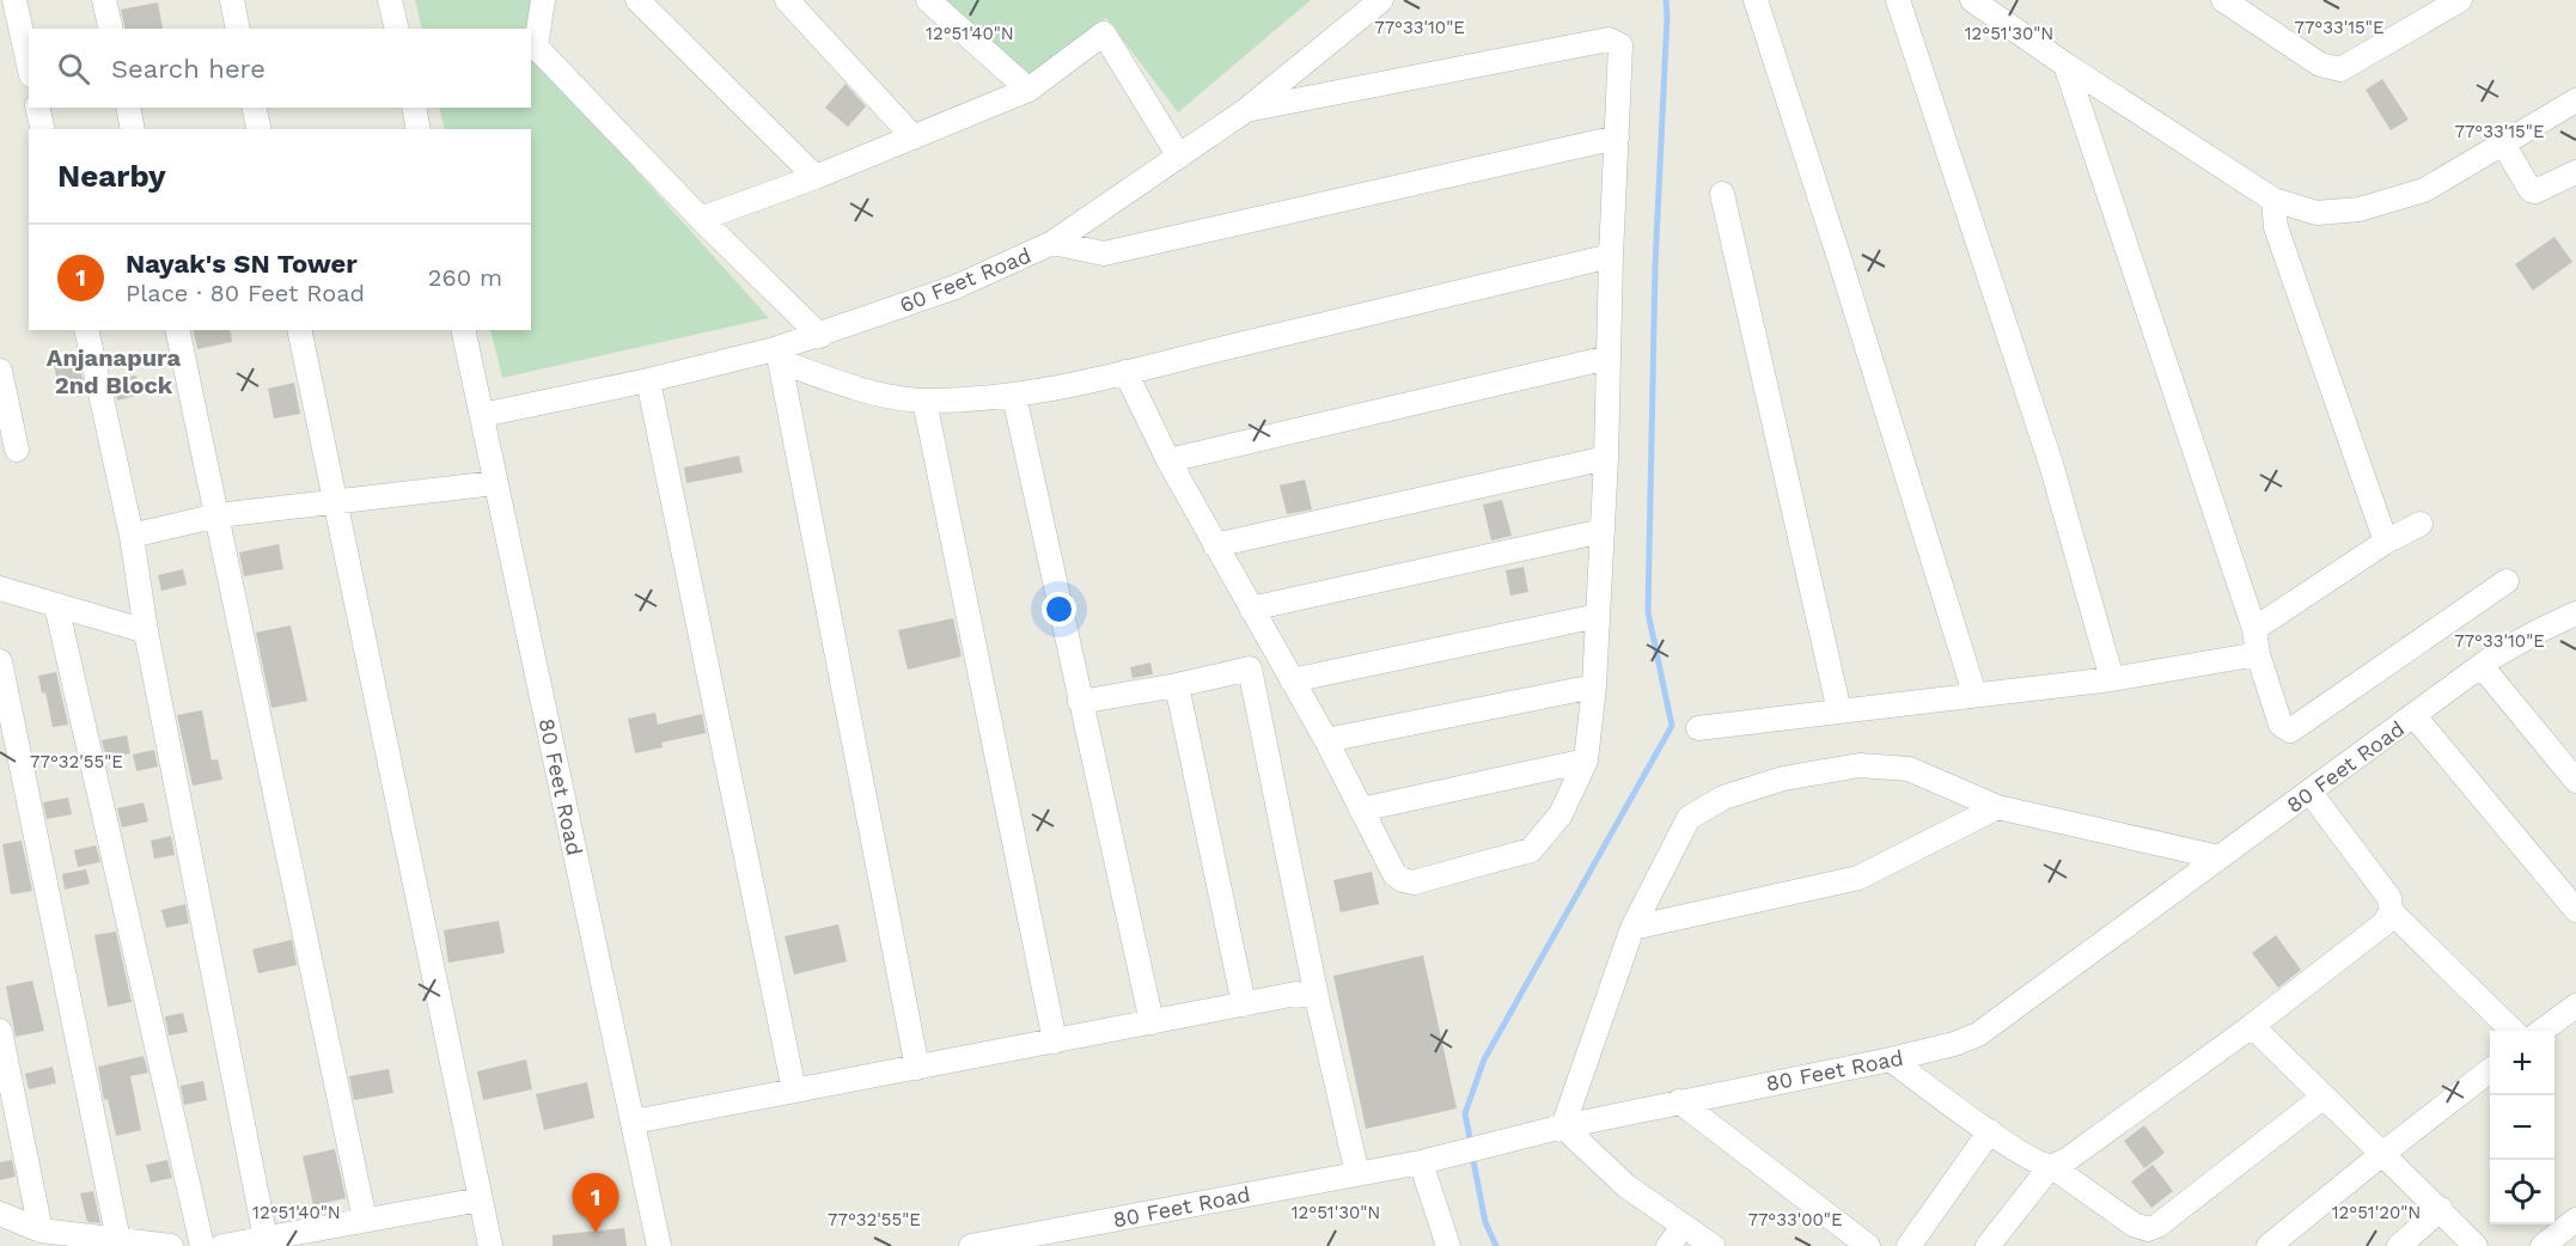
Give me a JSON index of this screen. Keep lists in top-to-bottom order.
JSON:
{
  "streets": {
    "street": ["60 Feet Road", "80 Feet Road"]
  },
  "crossings": [
    ["60 Feet Road", "80 Feet Road"]
  ],
  "districts": ["Anjanapura 2nd Block"],
  "page": {
    "search": "Search here",
    "heading": "Nearby",
    "list": [
      {
        "mark": "1",
        "name": "Nayak's SN Tower",
        "note": "Place · 80 Feet Road",
        "value": "260 m"
      }
    ],
    "map_buttons": ["+", "−"],
    "pins": "1"
  },
  "coordinates": [
    "77°33'15\"E",
    "77°33'10\"E",
    "12°51'40\"N",
    "12°51'30\"N",
    "77°32'55\"E",
    "12°51'20\"N",
    "77°33'00\"E"
  ]
}
